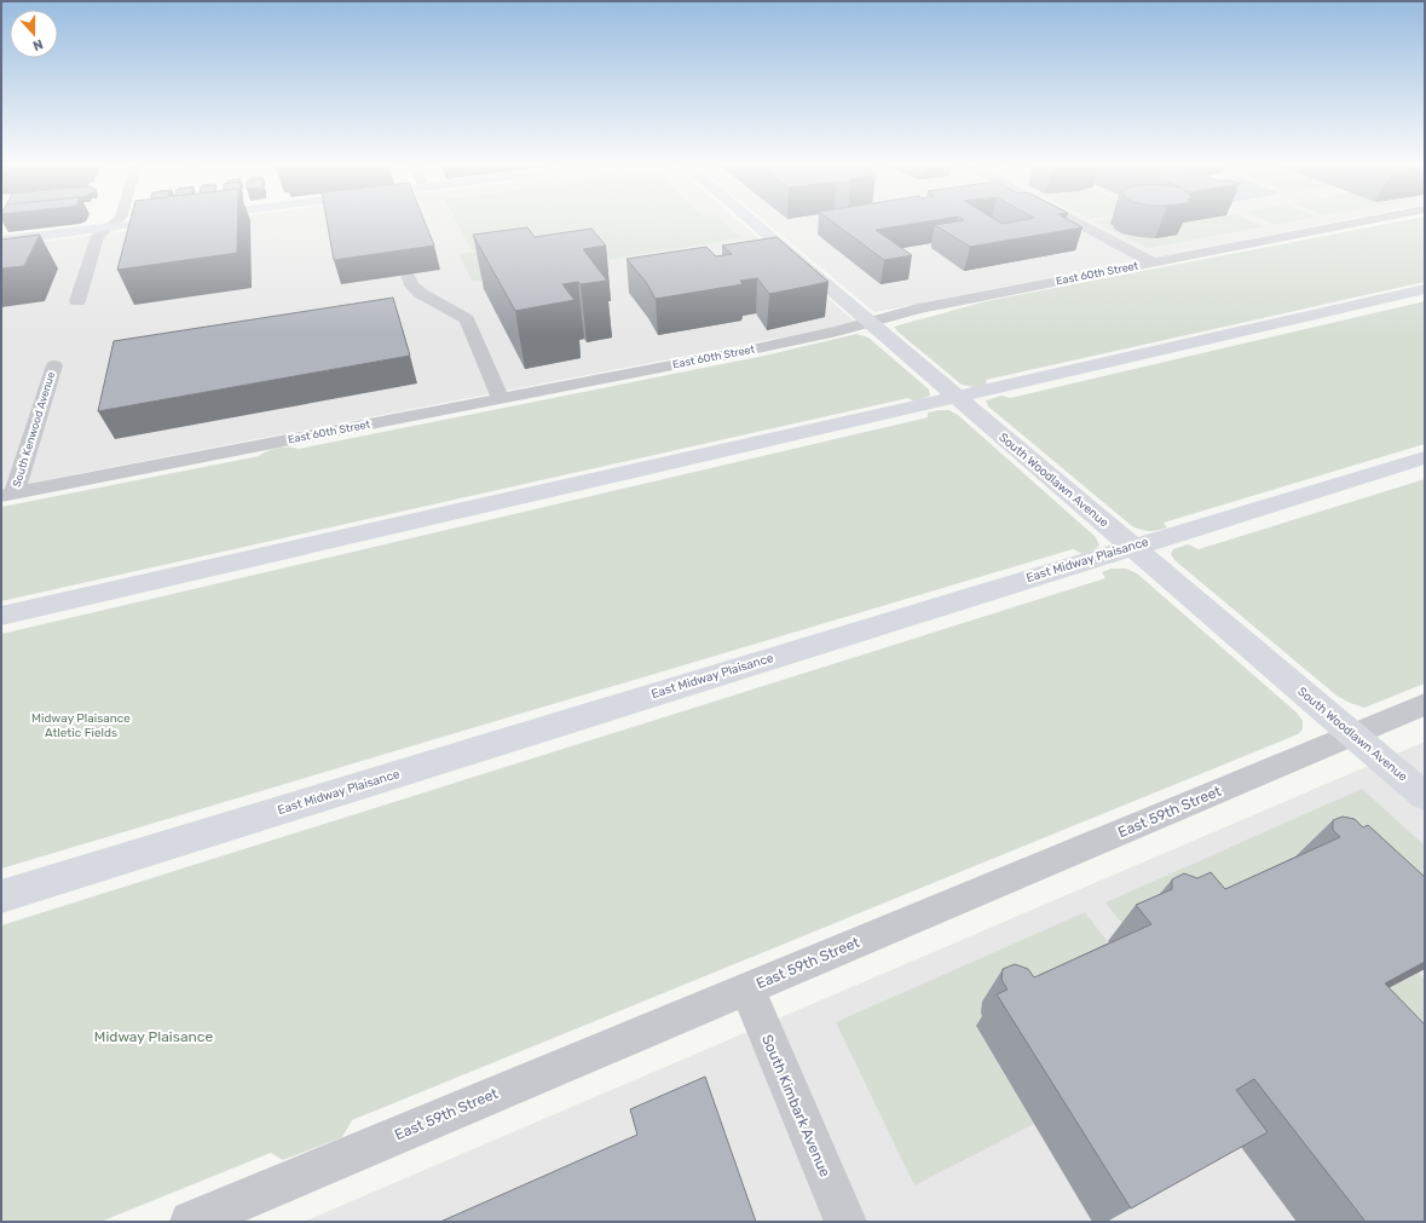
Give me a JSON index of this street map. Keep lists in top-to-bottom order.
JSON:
{
  "streets": {
    "street": [
      "East 60th Street",
      "South Kenwood Avenue",
      "South Woodlawn Avenue",
      "East Midway Plaisance",
      "East 59th Street",
      "South Kimbark Avenue"
    ]
  },
  "crossings": [
    ["East 60th Street", "South Kenwood Avenue"],
    ["East 60th Street", "South Woodlawn Avenue"],
    ["South Woodlawn Avenue", "East Midway Plaisance"],
    ["South Woodlawn Avenue", "East 59th Street"],
    ["East 59th Street", "South Kimbark Avenue"]
  ],
  "parks": ["Midway Plaisance Atletic Fields", "Midway Plaisance"],
  "north": "bottom"
}
